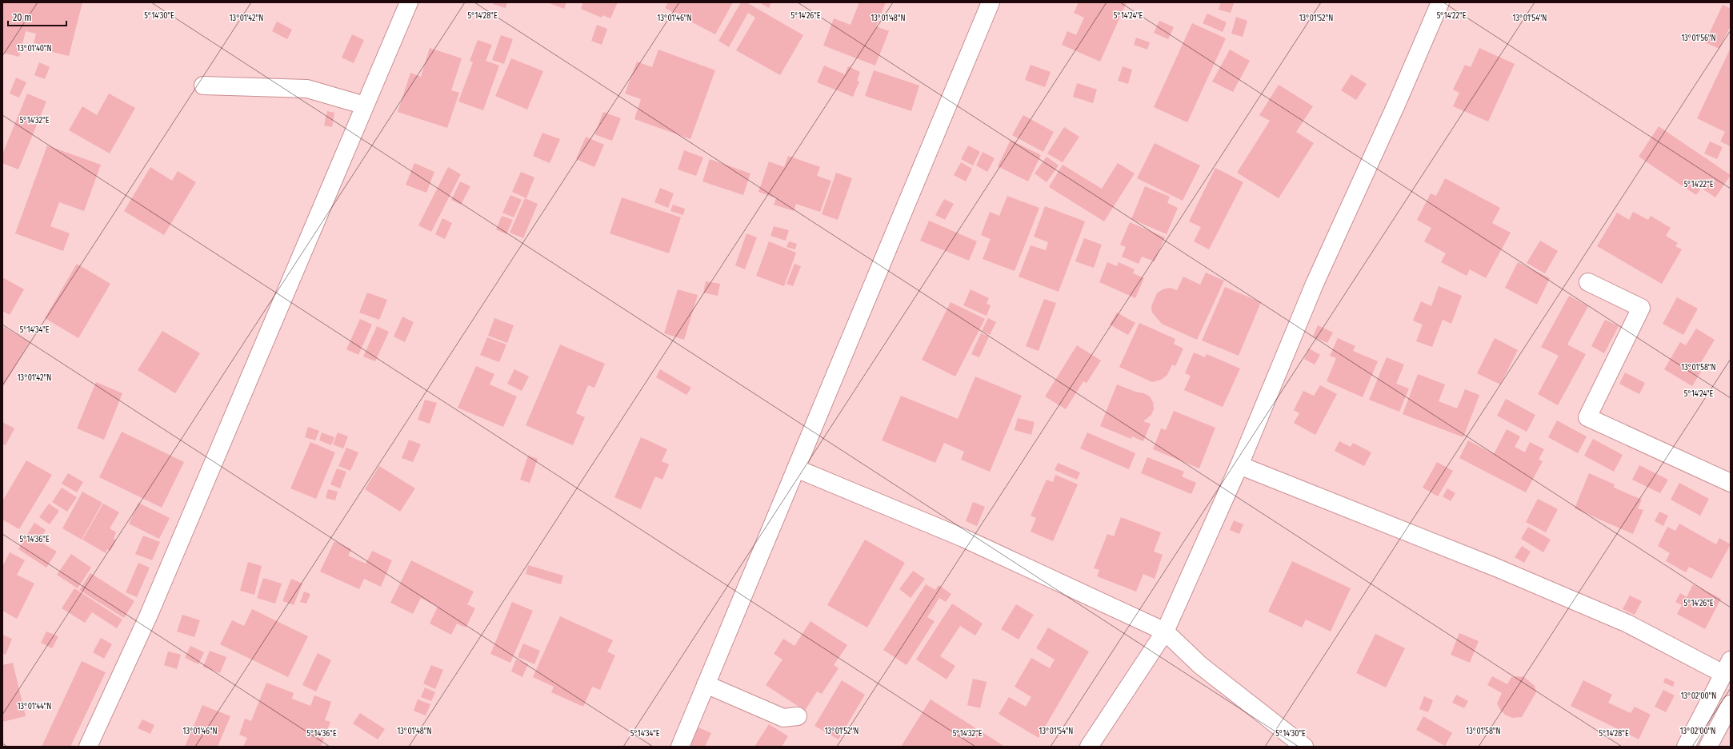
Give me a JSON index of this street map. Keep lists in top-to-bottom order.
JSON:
{
  "scale_bar": "20 m",
  "coordinates": [
    "5°14'28\"E",
    "5°14'24\"E",
    "5°14'22\"E",
    "5°14'30\"E",
    "5°14'26\"E",
    "13°01'42\"N",
    "13°01'48\"N",
    "13°01'52\"N",
    "13°01'54\"N",
    "13°01'46\"N",
    "13°01'56\"N",
    "13°01'40\"N",
    "5°14'32\"E",
    "5°14'34\"E",
    "13°01'58\"N",
    "5°14'36\"E",
    "13°02'00\"N",
    "13°01'44\"N"
  ]
}
